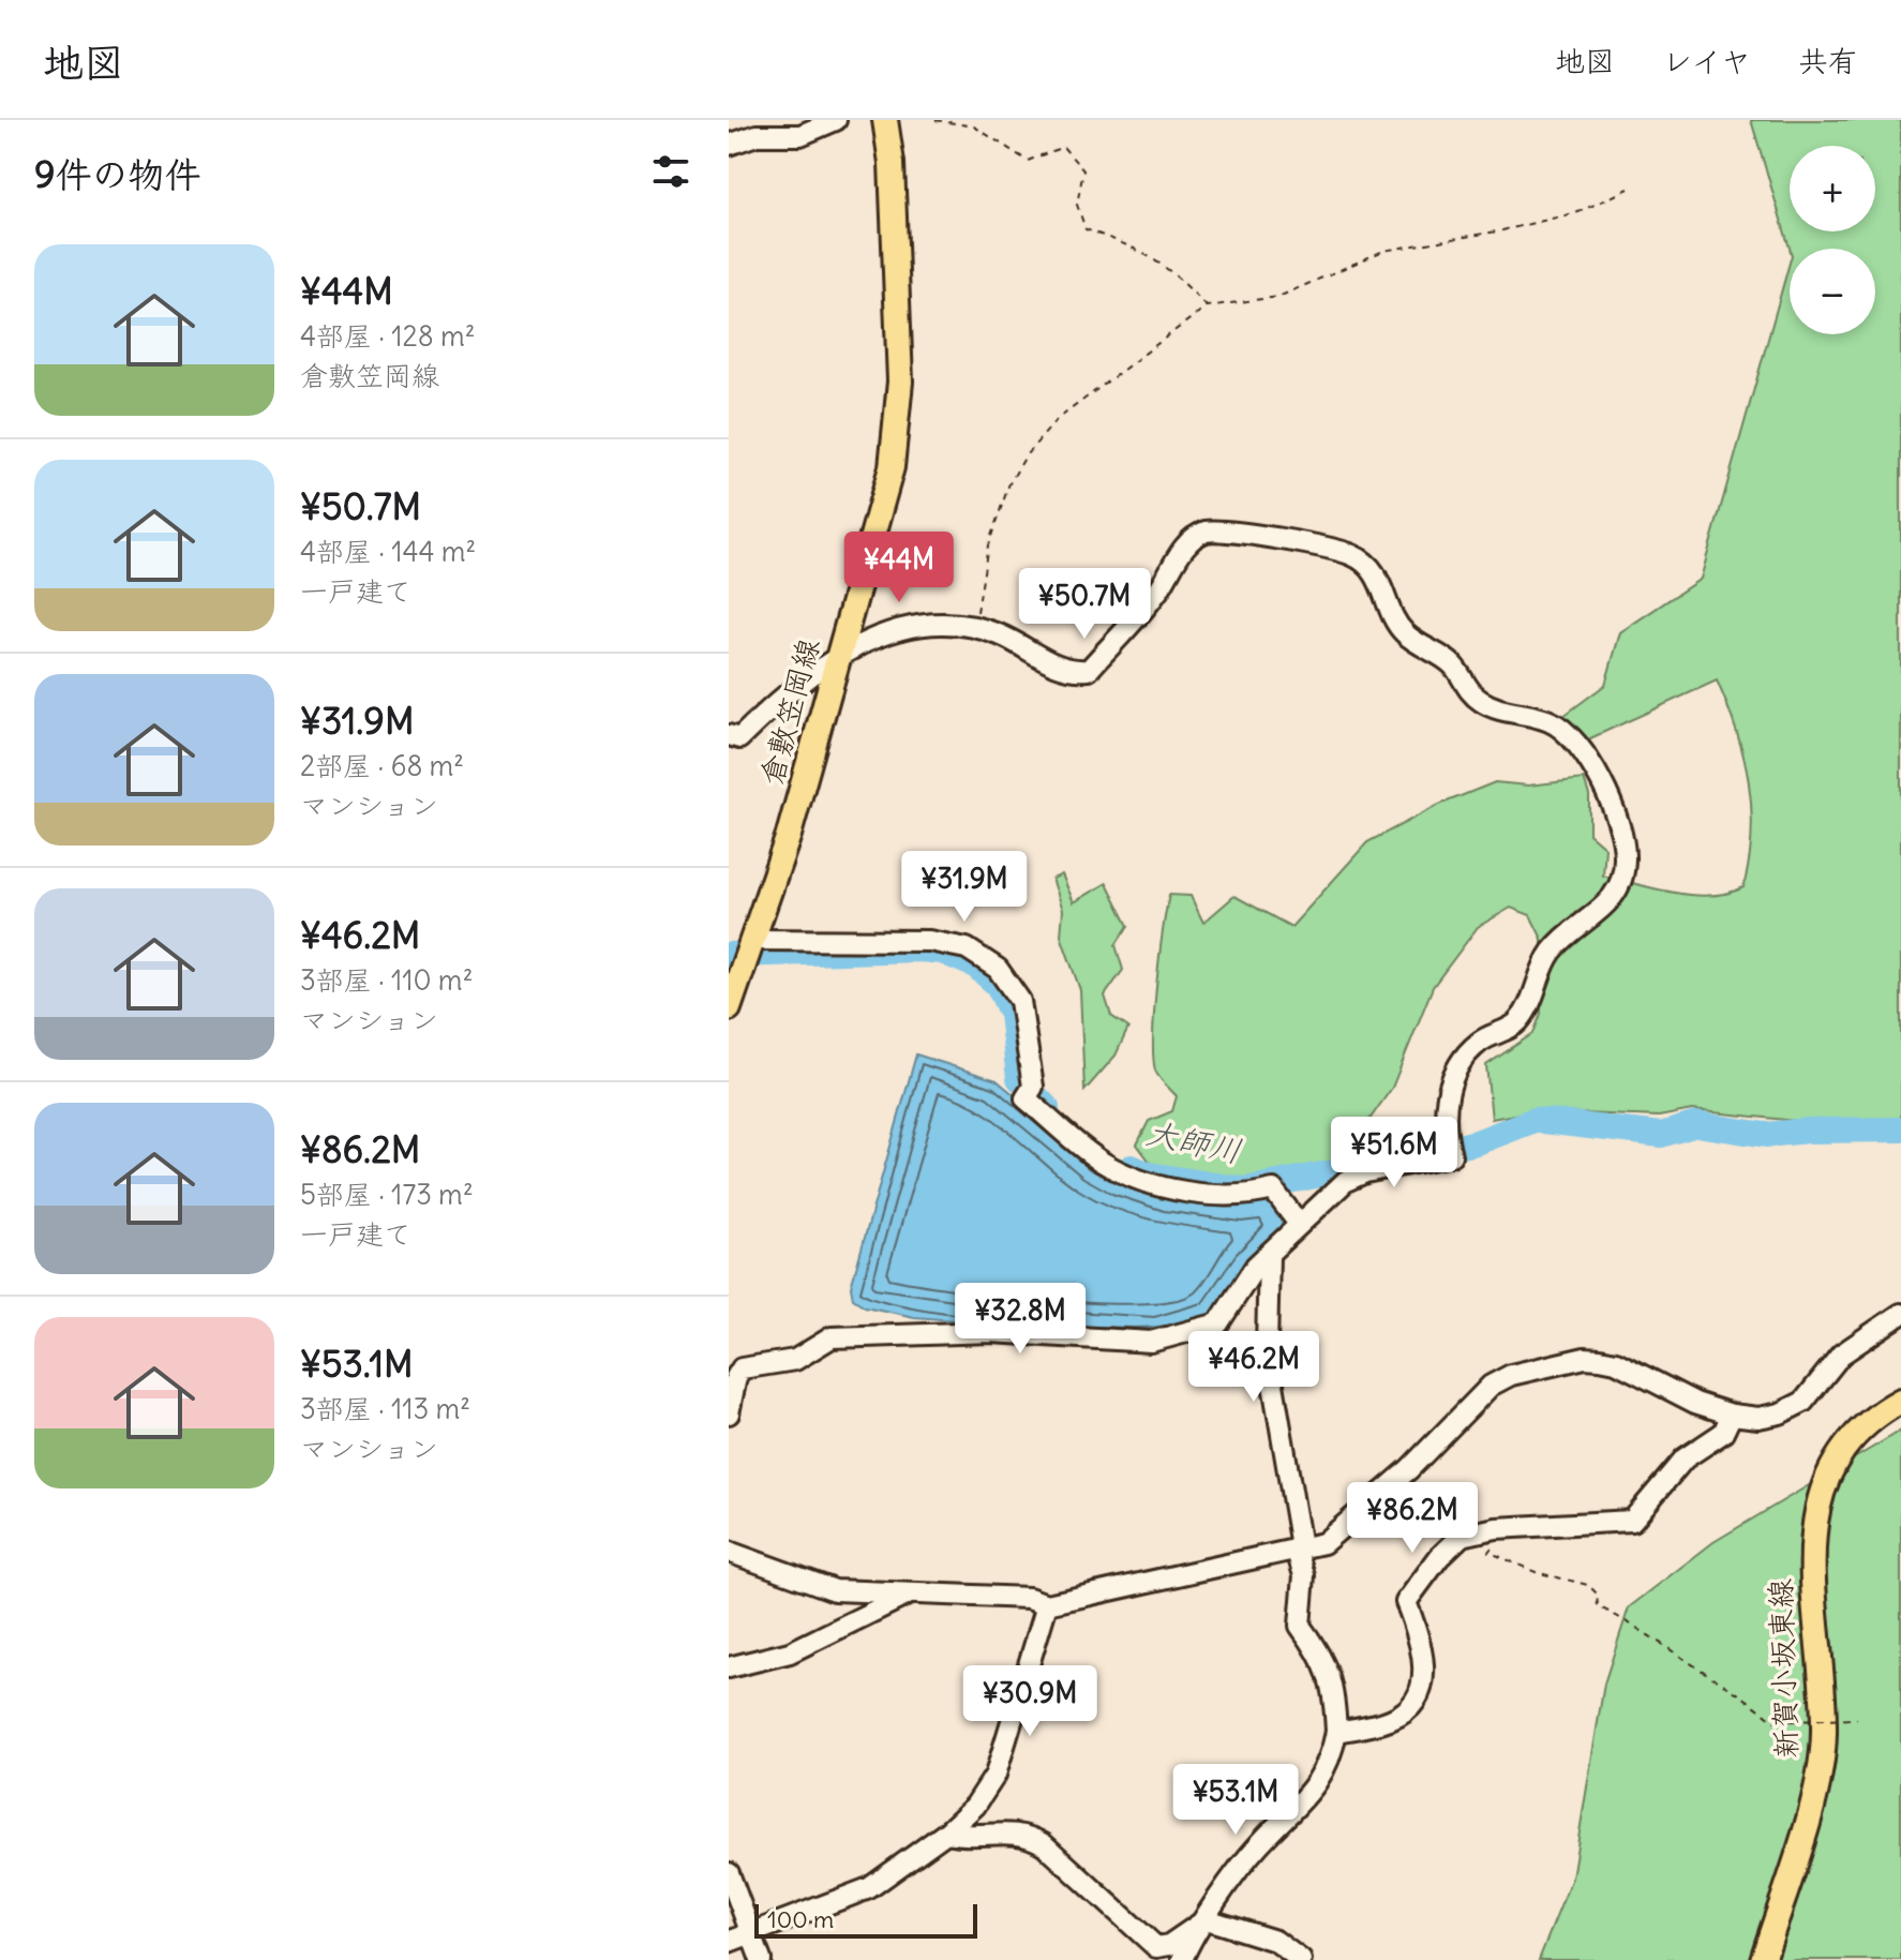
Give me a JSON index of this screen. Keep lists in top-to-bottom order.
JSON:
{
  "streets": {
    "main road": ["倉敷笠岡線", "新賀小坂東線"]
  },
  "water": ["大師川"],
  "scale_bar": "100 m",
  "page": {
    "header": "地図",
    "nav": ["地図", "レイヤ", "共有"],
    "heading": "9件の物件",
    "map_buttons": ["+", "−"],
    "list": [
      {
        "name": "¥44M",
        "note": "4部屋 · 128 m² · 倉敷笠岡線"
      },
      {
        "name": "¥50.7M",
        "note": "4部屋 · 144 m² · 一戸建て"
      },
      {
        "name": "¥31.9M",
        "note": "2部屋 · 68 m² · マンション"
      },
      {
        "name": "¥46.2M",
        "note": "3部屋 · 110 m² · マンション"
      },
      {
        "name": "¥86.2M",
        "note": "5部屋 · 173 m² · 一戸建て"
      },
      {
        "name": "¥53.1M",
        "note": "3部屋 · 113 m² · マンション"
      }
    ],
    "price": [
      "¥44M",
      "¥50.7M",
      "¥31.9M",
      "¥51.6M",
      "¥32.8M",
      "¥46.2M",
      "¥86.2M",
      "¥30.9M",
      "¥53.1M"
    ],
    "scale": "100 m"
  }
}
